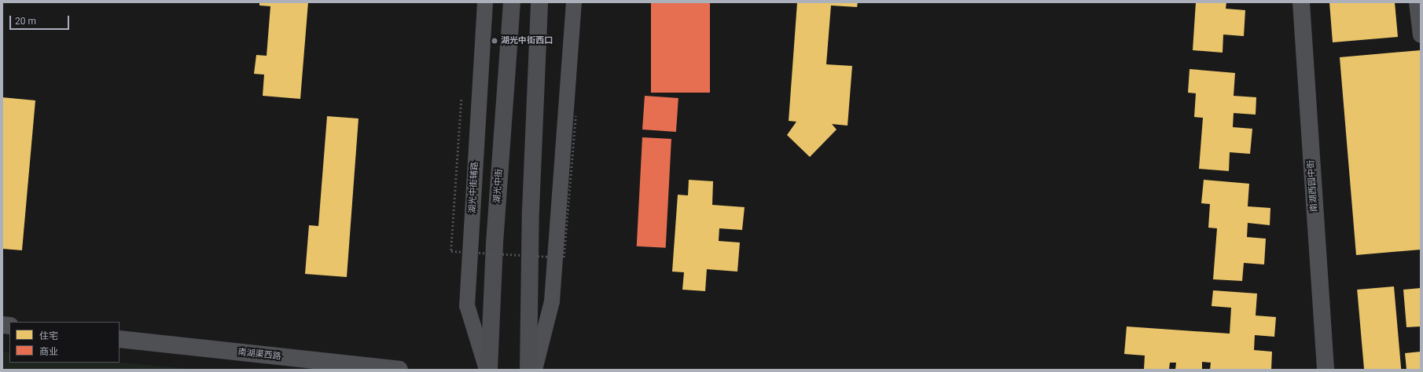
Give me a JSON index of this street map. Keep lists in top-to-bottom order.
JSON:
{
  "streets": {
    "main road": ["湖光中街"],
    "street": ["南湖西园中街", "湖光中街辅路", "南湖渠西路"]
  },
  "crossings": [
    ["湖光中街", "湖光中街辅路"]
  ],
  "places": ["湖光中街西口"],
  "legend": ["住宅", "商业"],
  "scale_bar": "20 m"
}
